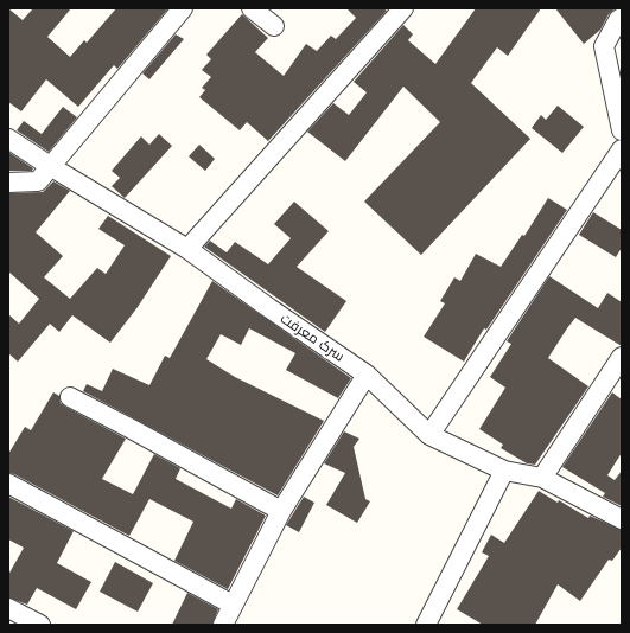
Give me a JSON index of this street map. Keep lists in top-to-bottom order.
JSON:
{
  "streets": {
    "street": ["سرک معرفت"]
  }
}
